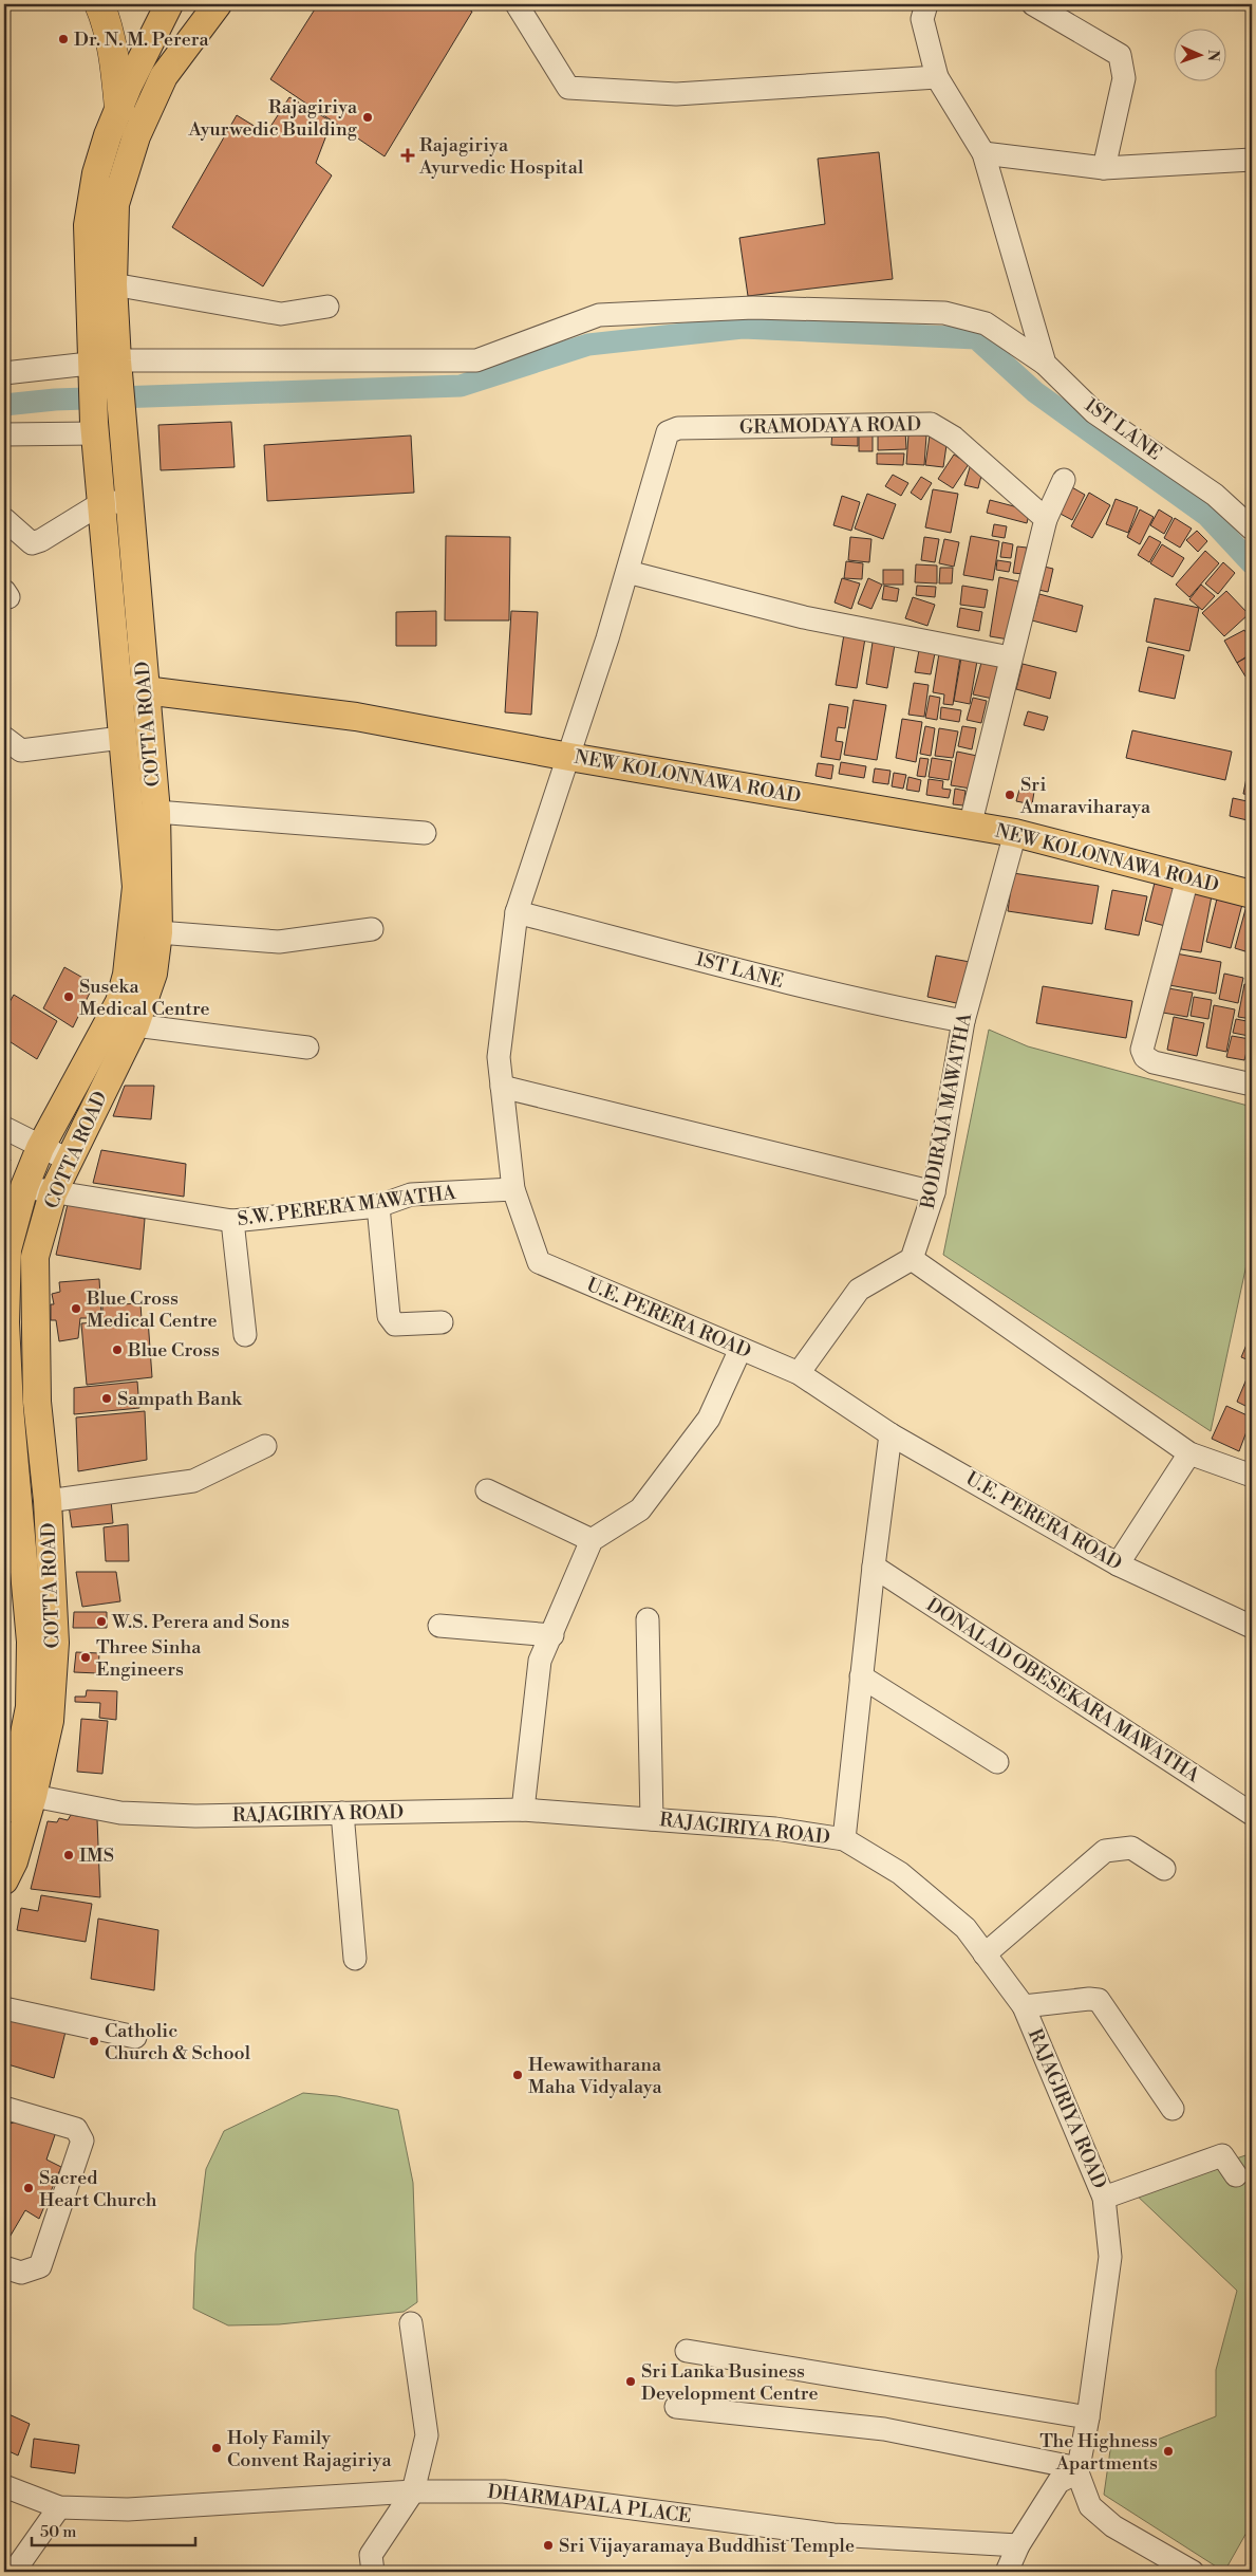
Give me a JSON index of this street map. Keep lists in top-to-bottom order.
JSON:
{
  "streets": {
    "main road": ["COTTA ROAD", "NEW KOLONNAWA ROAD"],
    "street": [
      "GRAMODAYA ROAD",
      "1ST LANE",
      "BODIRAJA MAWATHA",
      "S.W. PERERA MAWATHA",
      "U.E. PERERA ROAD",
      "DONALAD OBESEKARA MAWATHA",
      "RAJAGIRIYA ROAD",
      "DHARMAPALA PLACE"
    ]
  },
  "crossings": [
    ["GRAMODAYA ROAD", "NEW KOLONNAWA ROAD"],
    ["GRAMODAYA ROAD", "U.E. PERERA ROAD"],
    ["1ST LANE", "COTTA ROAD"],
    ["1ST LANE", "BODIRAJA MAWATHA"],
    ["1ST LANE", "U.E. PERERA ROAD"],
    ["COTTA ROAD", "NEW KOLONNAWA ROAD"],
    ["COTTA ROAD", "S.W. PERERA MAWATHA"],
    ["COTTA ROAD", "RAJAGIRIYA ROAD"],
    ["NEW KOLONNAWA ROAD", "BODIRAJA MAWATHA"],
    ["NEW KOLONNAWA ROAD", "U.E. PERERA ROAD"],
    ["S.W. PERERA MAWATHA", "U.E. PERERA ROAD"]
  ],
  "places": {
    "other": [
      "Dr. N. M. Perera",
      "Rajagiriya Ayurwedic Building",
      "Sri Amaraviharaya",
      "Suseka Medical Centre",
      "Blue Cross Medical Centre",
      "Blue Cross",
      "Sampath Bank",
      "W.S. Perera and Sons",
      "Three Sinha Engineers",
      "IMS",
      "Catholic Church & School",
      "Hewawitharana Maha Vidyalaya",
      "Sacred Heart Church",
      "Sri Lanka Business Development Centre",
      "Holy Family Convent Rajagiriya",
      "The Highness Apartments",
      "Sri Vijayaramaya Buddhist Temple"
    ],
    "health": ["Rajagiriya Ayurvedic Hospital"]
  },
  "scale_bar": "50 m",
  "north": "right"
}
